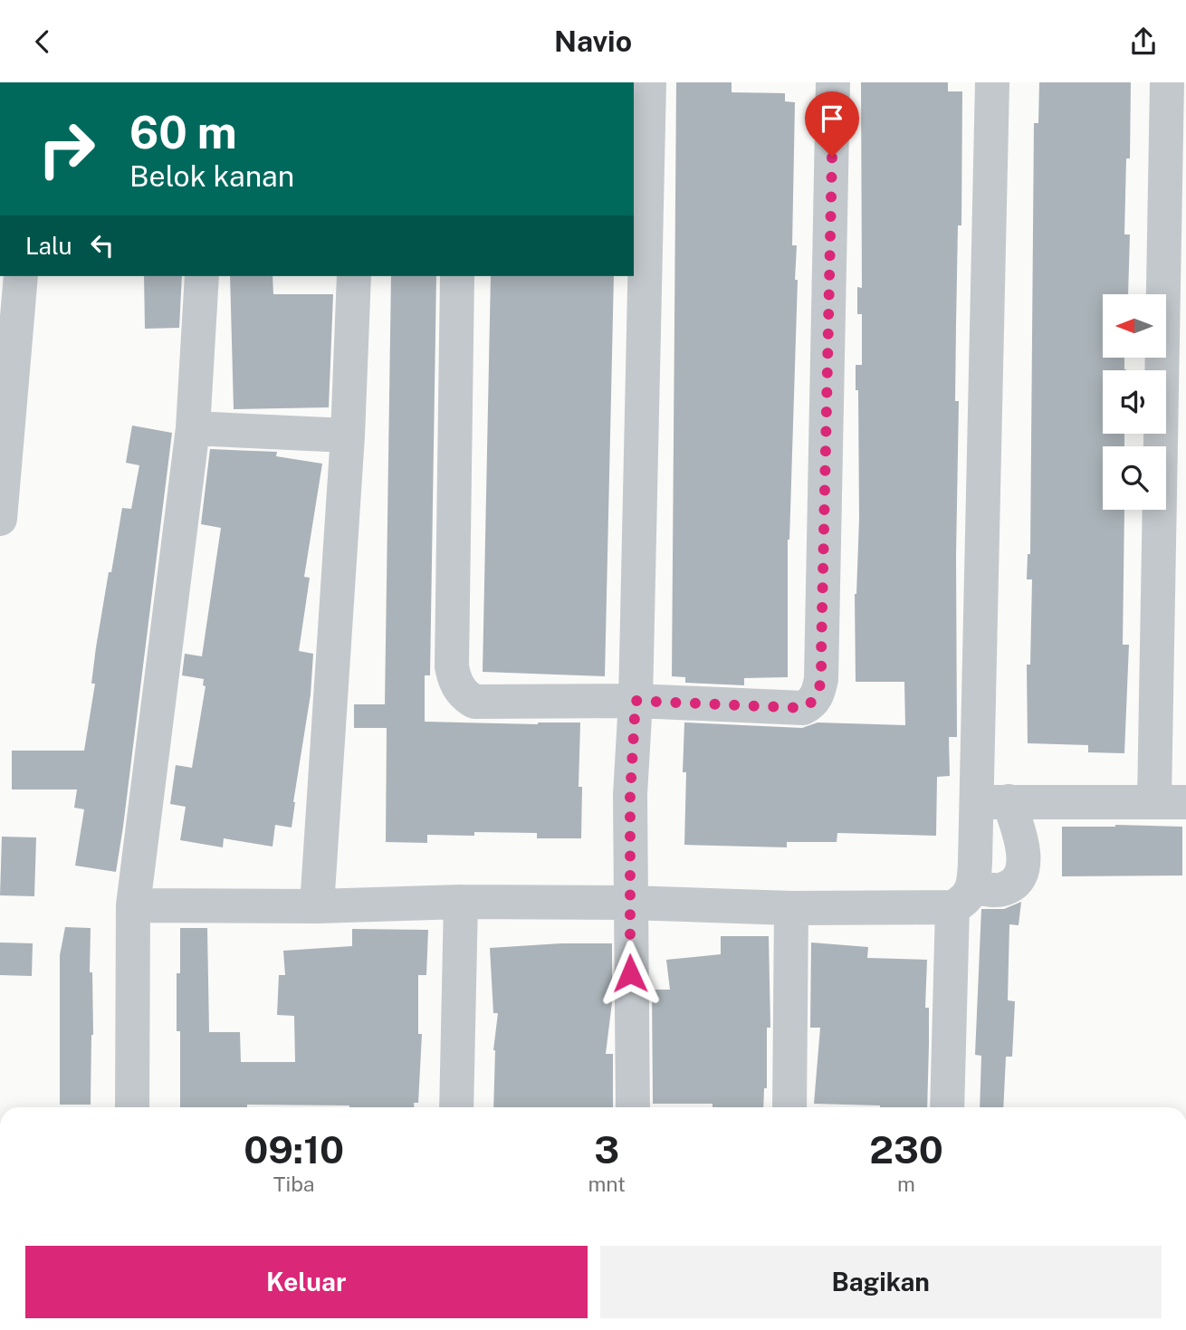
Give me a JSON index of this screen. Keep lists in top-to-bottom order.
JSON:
{
  "north": "left",
  "page": {
    "header": "Navio",
    "turn": ["60 m", "Belok kanan"],
    "then": "Lalu",
    "eta": [
      "09:10",
      "Tiba",
      "3",
      "mnt",
      "230",
      "m"
    ],
    "buttons": ["Keluar", "Bagikan"]
  }
}
